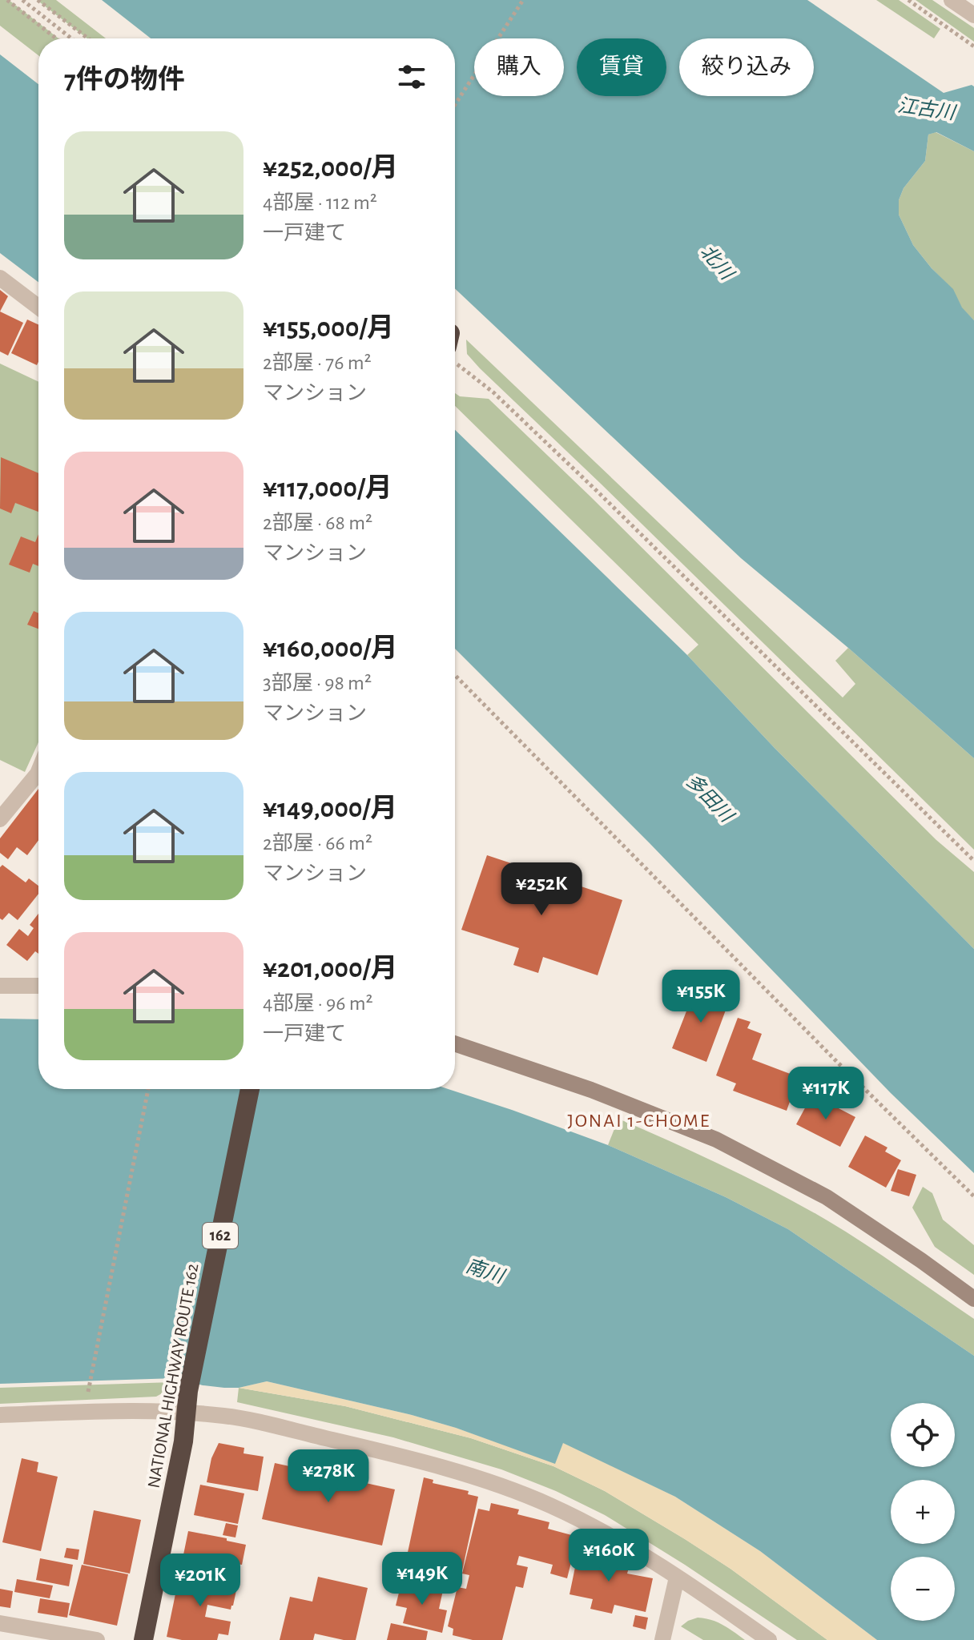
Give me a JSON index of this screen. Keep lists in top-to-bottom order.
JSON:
{
  "streets": {
    "highway": ["162", "NATIONAL HIGHWAY ROUTE 162"]
  },
  "districts": ["JONAI 1-CHOME"],
  "water": [
    "江古川",
    "北川",
    "多田川",
    "南川"
  ],
  "page": {
    "chip": ["購入", "賃貸", "絞り込み"],
    "heading": "7件の物件",
    "list": [
      {
        "name": "¥252,000/月",
        "note": "4部屋 · 112 m² · 一戸建て"
      },
      {
        "name": "¥155,000/月",
        "note": "2部屋 · 76 m² · マンション"
      },
      {
        "name": "¥117,000/月",
        "note": "2部屋 · 68 m² · マンション"
      },
      {
        "name": "¥160,000/月",
        "note": "3部屋 · 98 m² · マンション"
      },
      {
        "name": "¥149,000/月",
        "note": "2部屋 · 66 m² · マンション"
      },
      {
        "name": "¥201,000/月",
        "note": "4部屋 · 96 m² · 一戸建て"
      }
    ],
    "price": [
      "¥252K",
      "¥155K",
      "¥117K",
      "¥278K",
      "¥160K",
      "¥149K",
      "¥201K"
    ],
    "map_buttons": ["+", "−"]
  }
}
